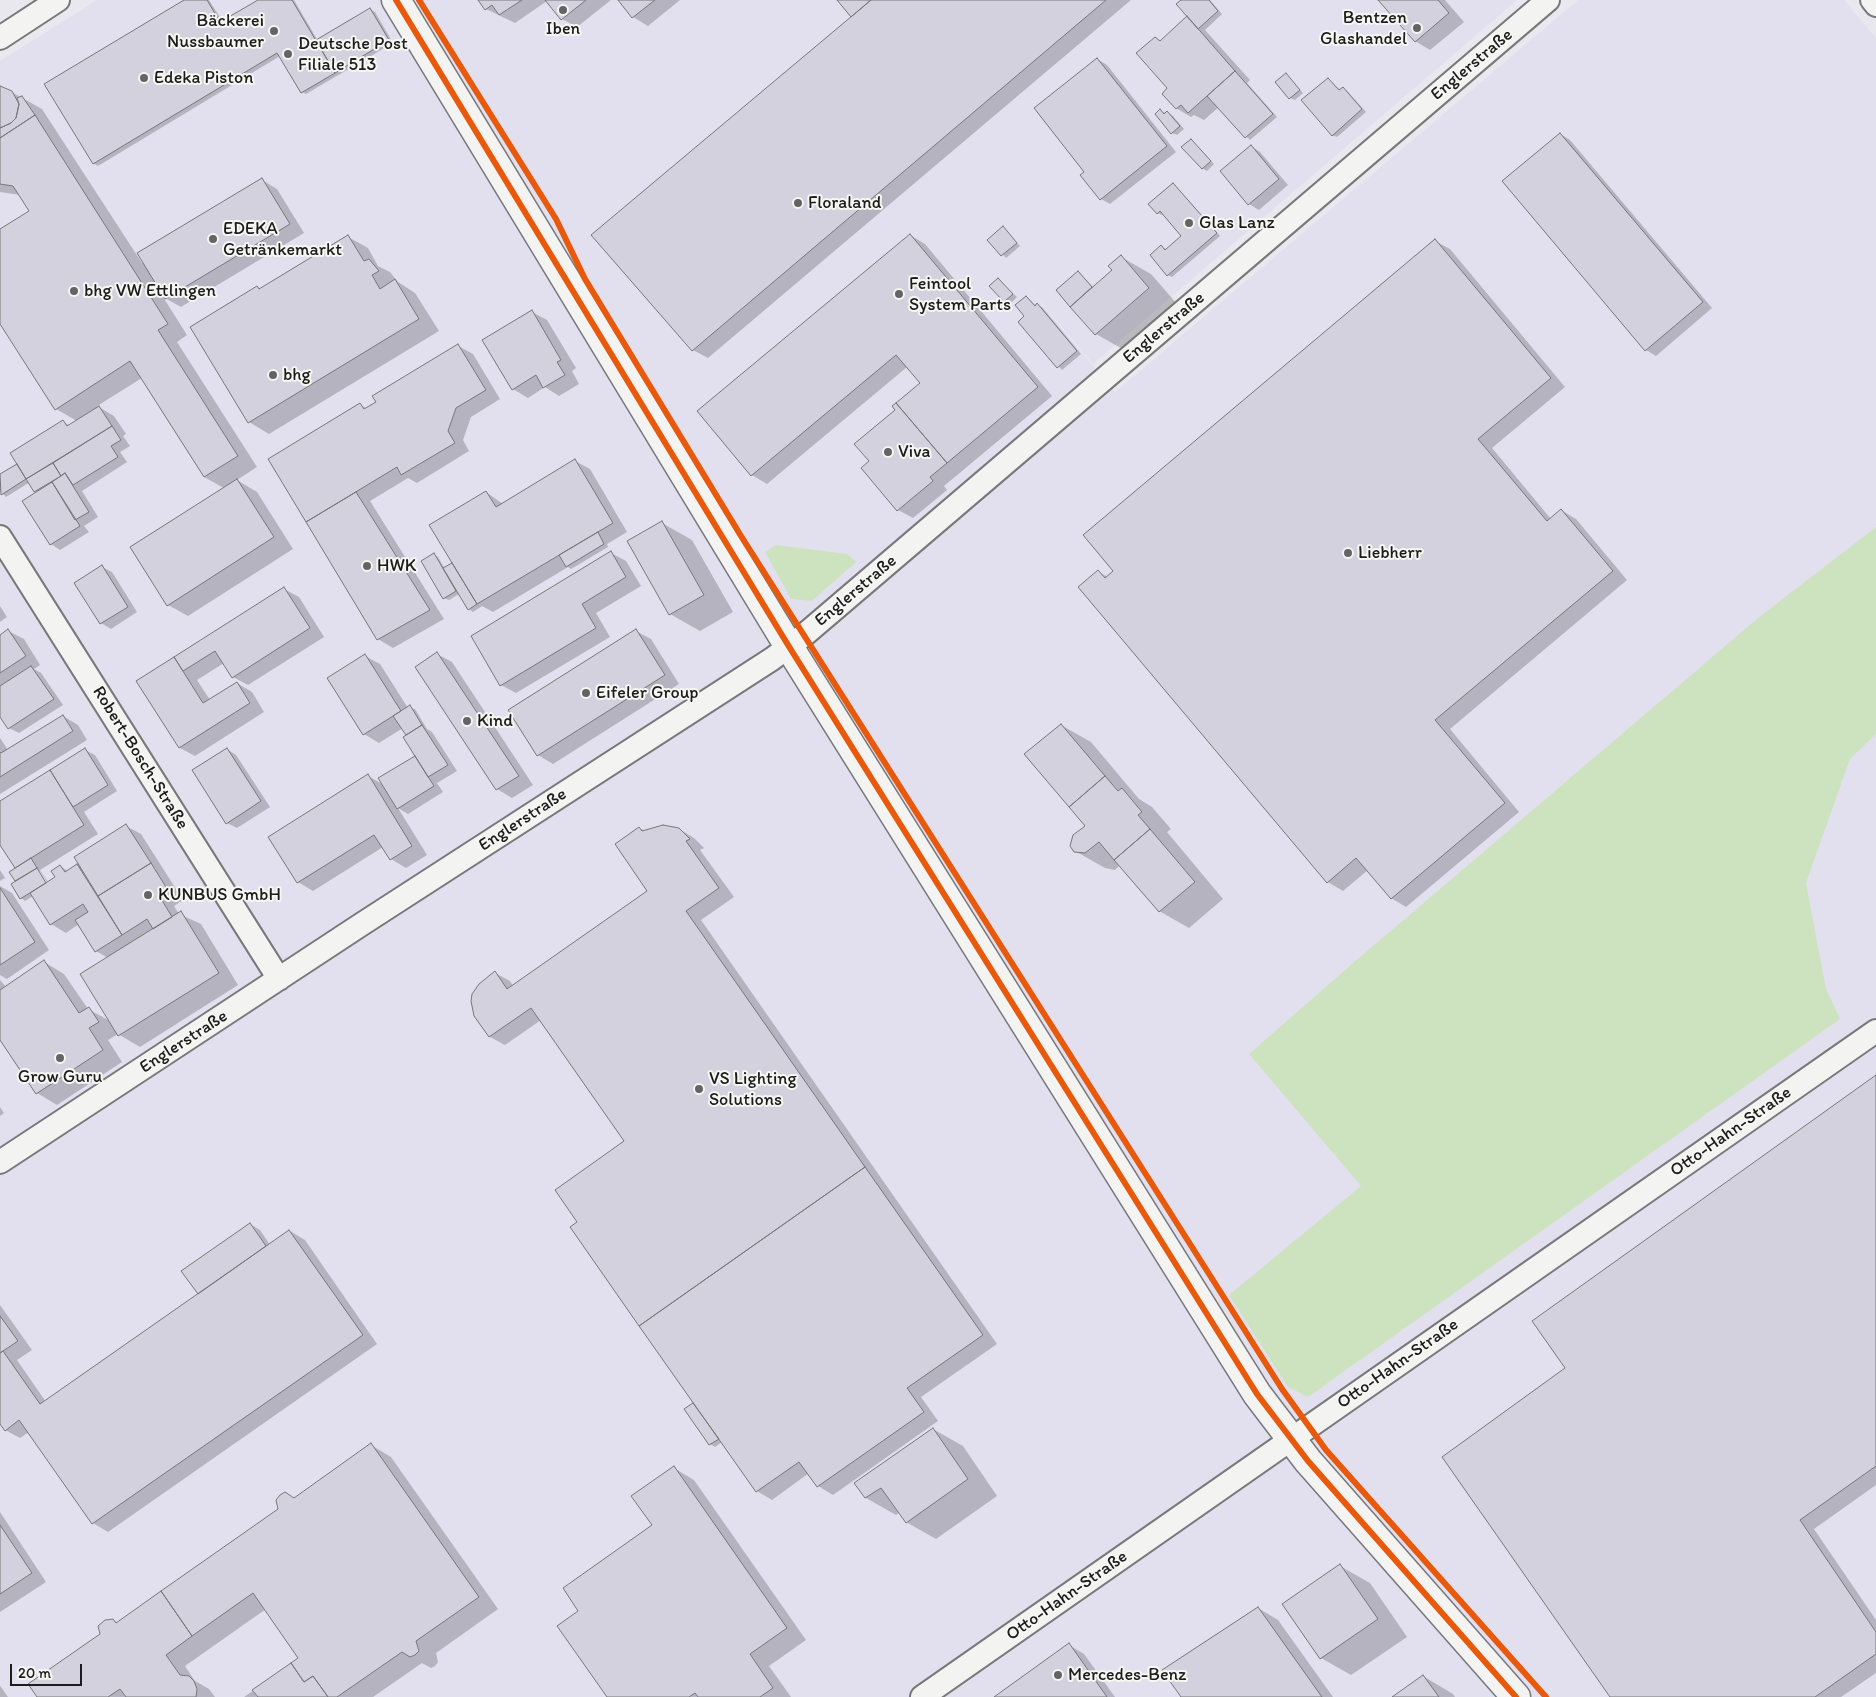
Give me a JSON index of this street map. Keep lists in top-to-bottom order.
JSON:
{
  "streets": {
    "street": ["Englerstraße", "Robert-Bosch-Straße", "Otto-Hahn-Straße"]
  },
  "crossings": [
    ["Englerstraße", "Robert-Bosch-Straße"]
  ],
  "places": [
    "Iben",
    "Bentzen Glashandel",
    "Bäckerei Nussbaumer",
    "Deutsche Post Filiale 513",
    "Edeka Piston",
    "Floraland",
    "Glas Lanz",
    "EDEKA Getränkemarkt",
    "bhg VW Ettlingen",
    "Feintool System Parts",
    "bhg",
    "Viva",
    "Liebherr",
    "HWK",
    "Eifeler Group",
    "Kind",
    "KUNBUS GmbH",
    "Grow Guru",
    "VS Lighting Solutions",
    "Mercedes-Benz"
  ],
  "scale_bar": "20 m"
}
